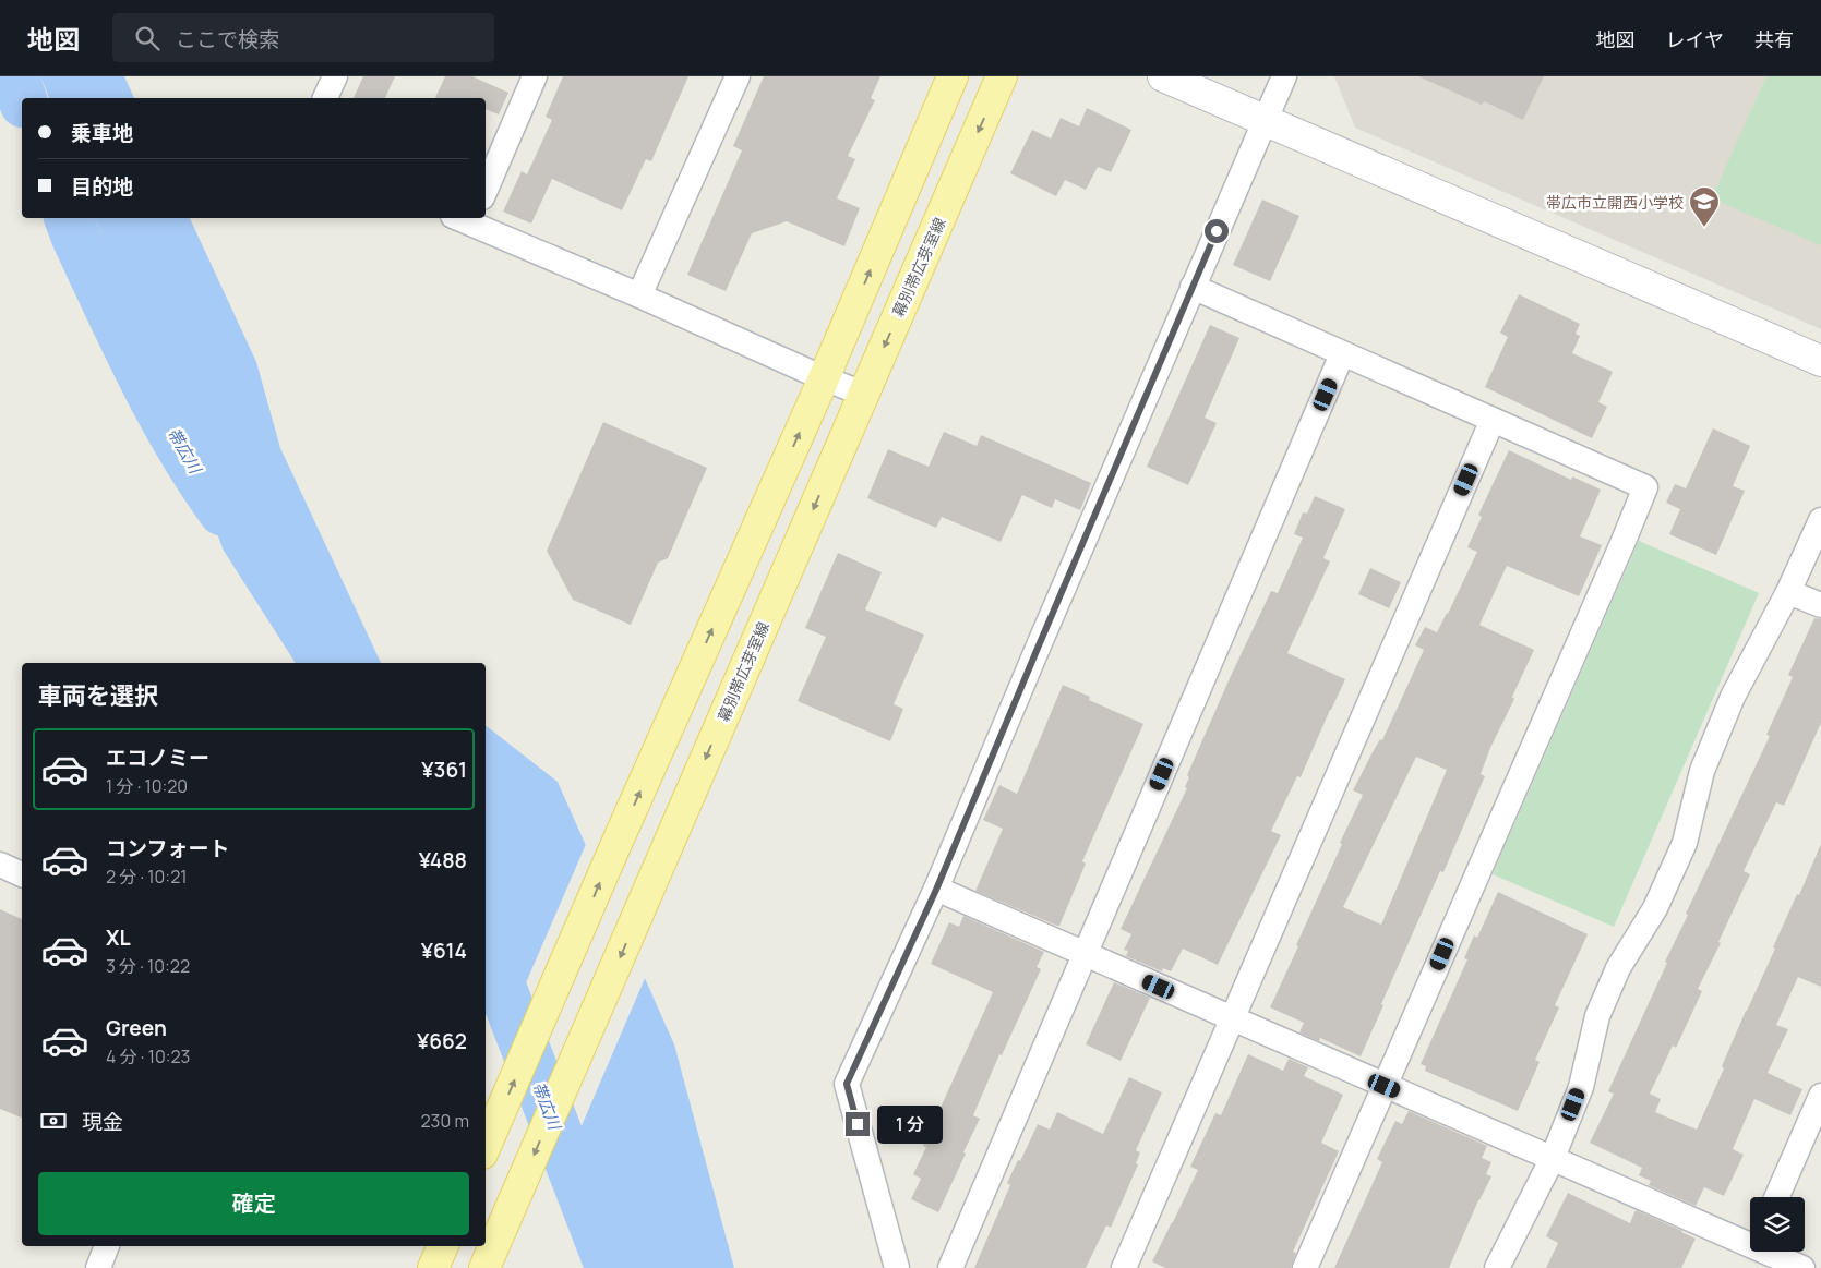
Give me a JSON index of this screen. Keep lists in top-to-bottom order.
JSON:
{
  "streets": {
    "main road": ["幕別帯広芽室線"]
  },
  "water": ["帯広川"],
  "places": {
    "school or university": ["帯広市立開西小学校"]
  },
  "page": {
    "header": "地図",
    "search": "ここで検索",
    "nav": ["地図", "レイヤ", "共有"],
    "banner": ["乗車地", "目的地"],
    "heading": "車両を選択",
    "list": [
      {
        "name": "エコノミー",
        "note": "1 分 · 10:20",
        "value": "¥361"
      },
      {
        "name": "コンフォート",
        "note": "2 分 · 10:21",
        "value": "¥488"
      },
      {
        "name": "XL",
        "note": "3 分 · 10:22",
        "value": "¥614"
      },
      {
        "name": "Green",
        "note": "4 分 · 10:23",
        "value": "¥662"
      }
    ],
    "pay": ["現金", "230 m"],
    "bubble": "1 分",
    "buttons": "確定"
  }
}
